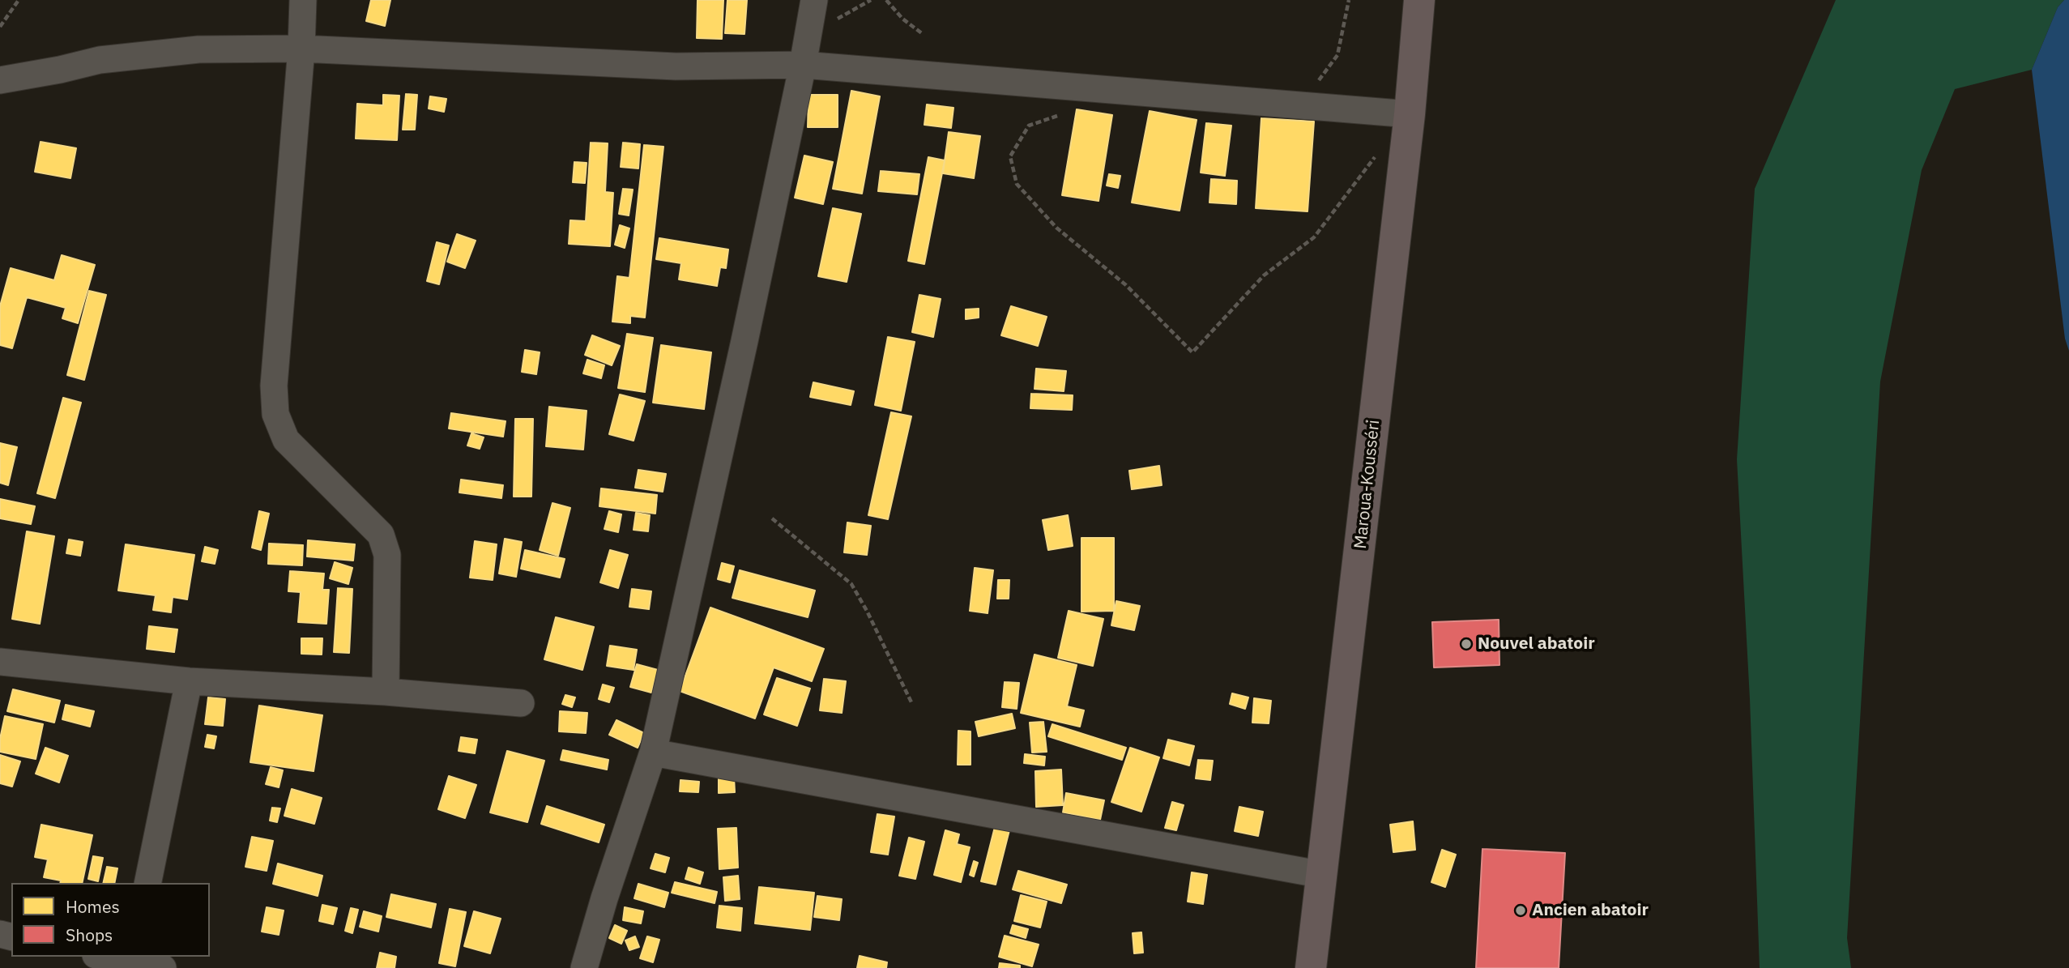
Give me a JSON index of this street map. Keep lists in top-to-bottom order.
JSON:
{
  "streets": {
    "highway": ["Maroua-Kousséri"]
  },
  "places": ["Nouvel abatoir", "Ancien abatoir"],
  "legend": ["Homes", "Shops"]
}
